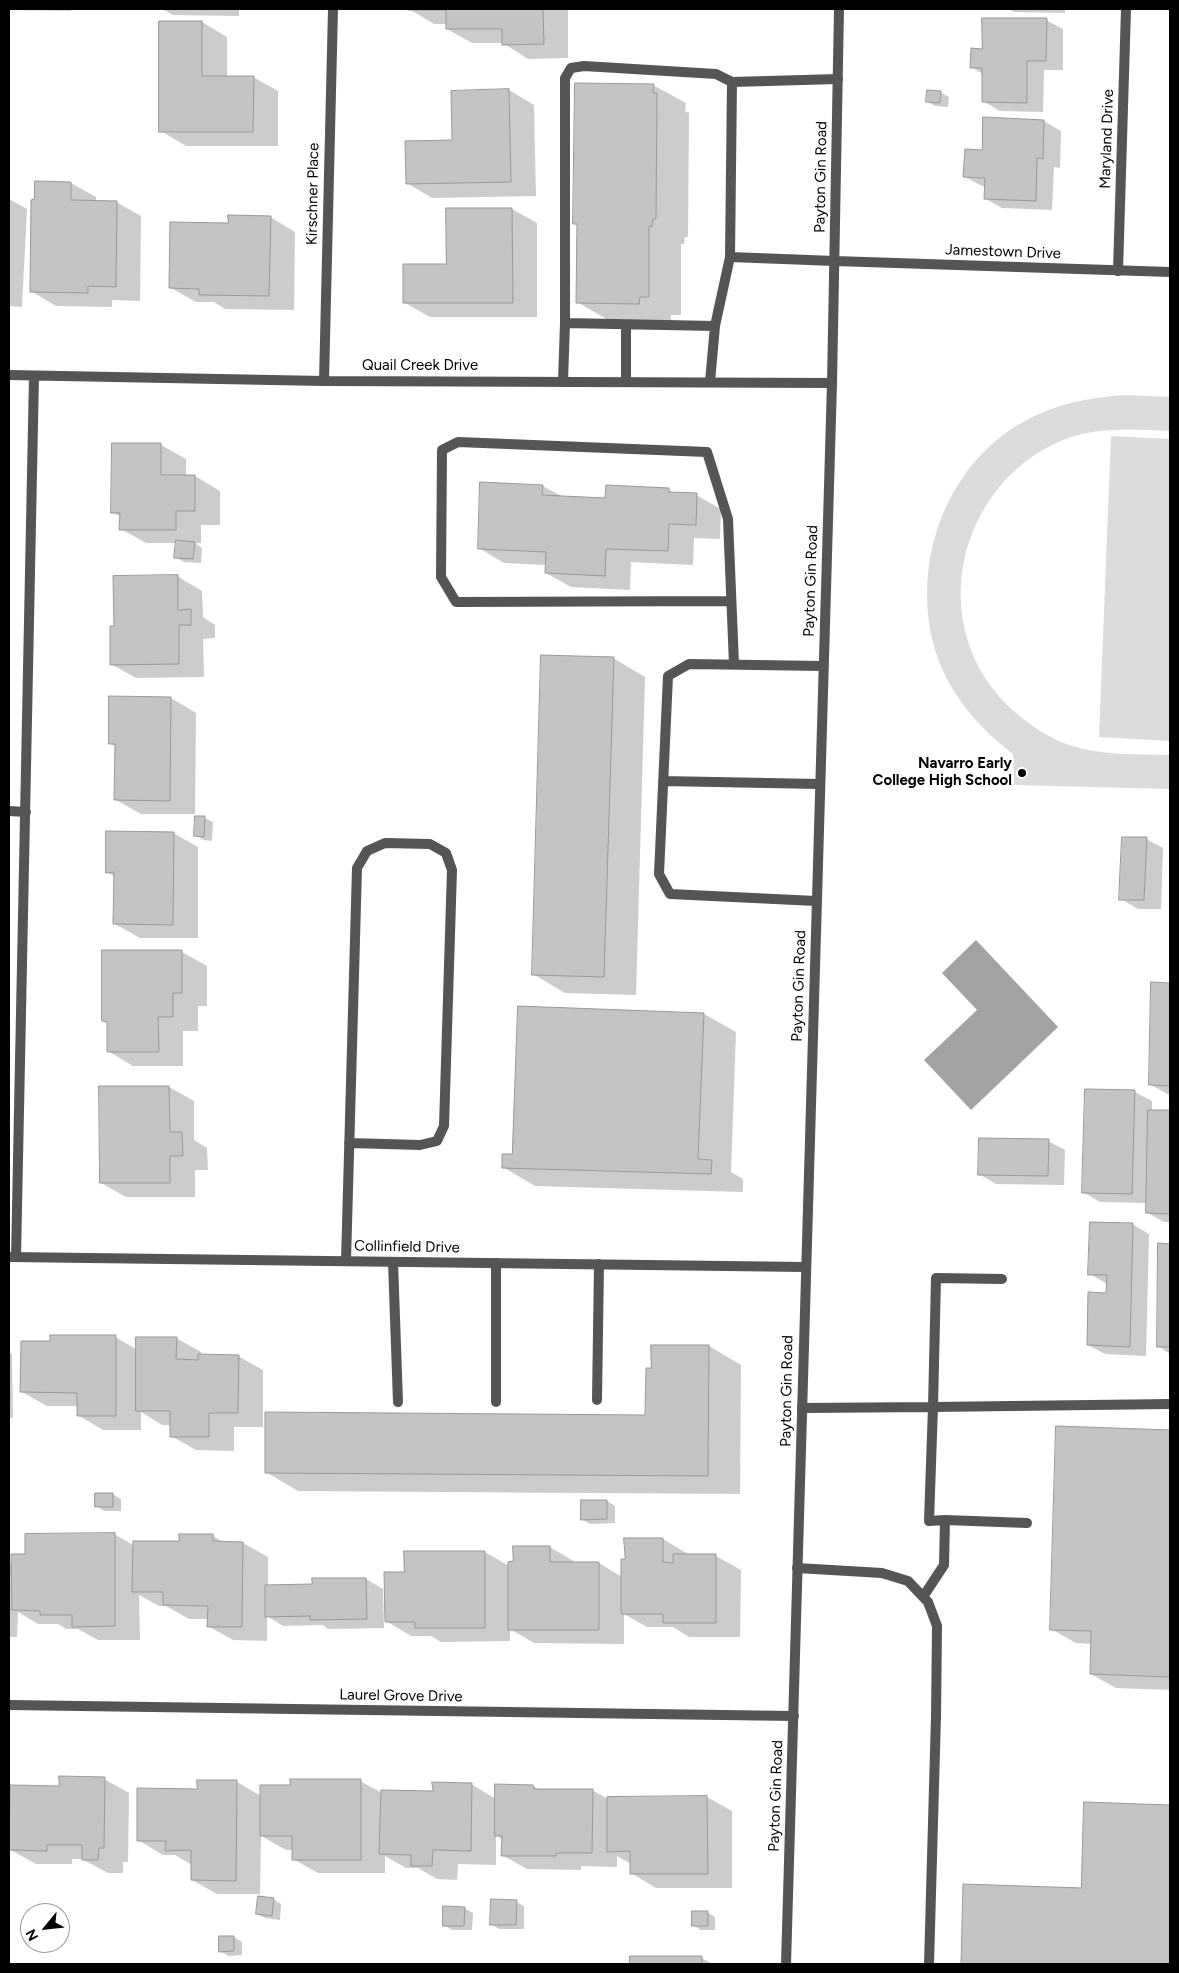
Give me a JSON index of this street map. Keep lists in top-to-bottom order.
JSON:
{
  "streets": {
    "street": [
      "Maryland Drive",
      "Payton Gin Road",
      "Kirschner Place",
      "Jamestown Drive",
      "Quail Creek Drive",
      "Collinfield Drive",
      "Laurel Grove Drive"
    ]
  },
  "crossings": [
    ["Maryland Drive", "Jamestown Drive"],
    ["Payton Gin Road", "Jamestown Drive"],
    ["Payton Gin Road", "Quail Creek Drive"],
    ["Payton Gin Road", "Collinfield Drive"],
    ["Payton Gin Road", "Laurel Grove Drive"],
    ["Kirschner Place", "Quail Creek Drive"]
  ],
  "places": ["Navarro Early College High School"],
  "north": "bottom left"
}
